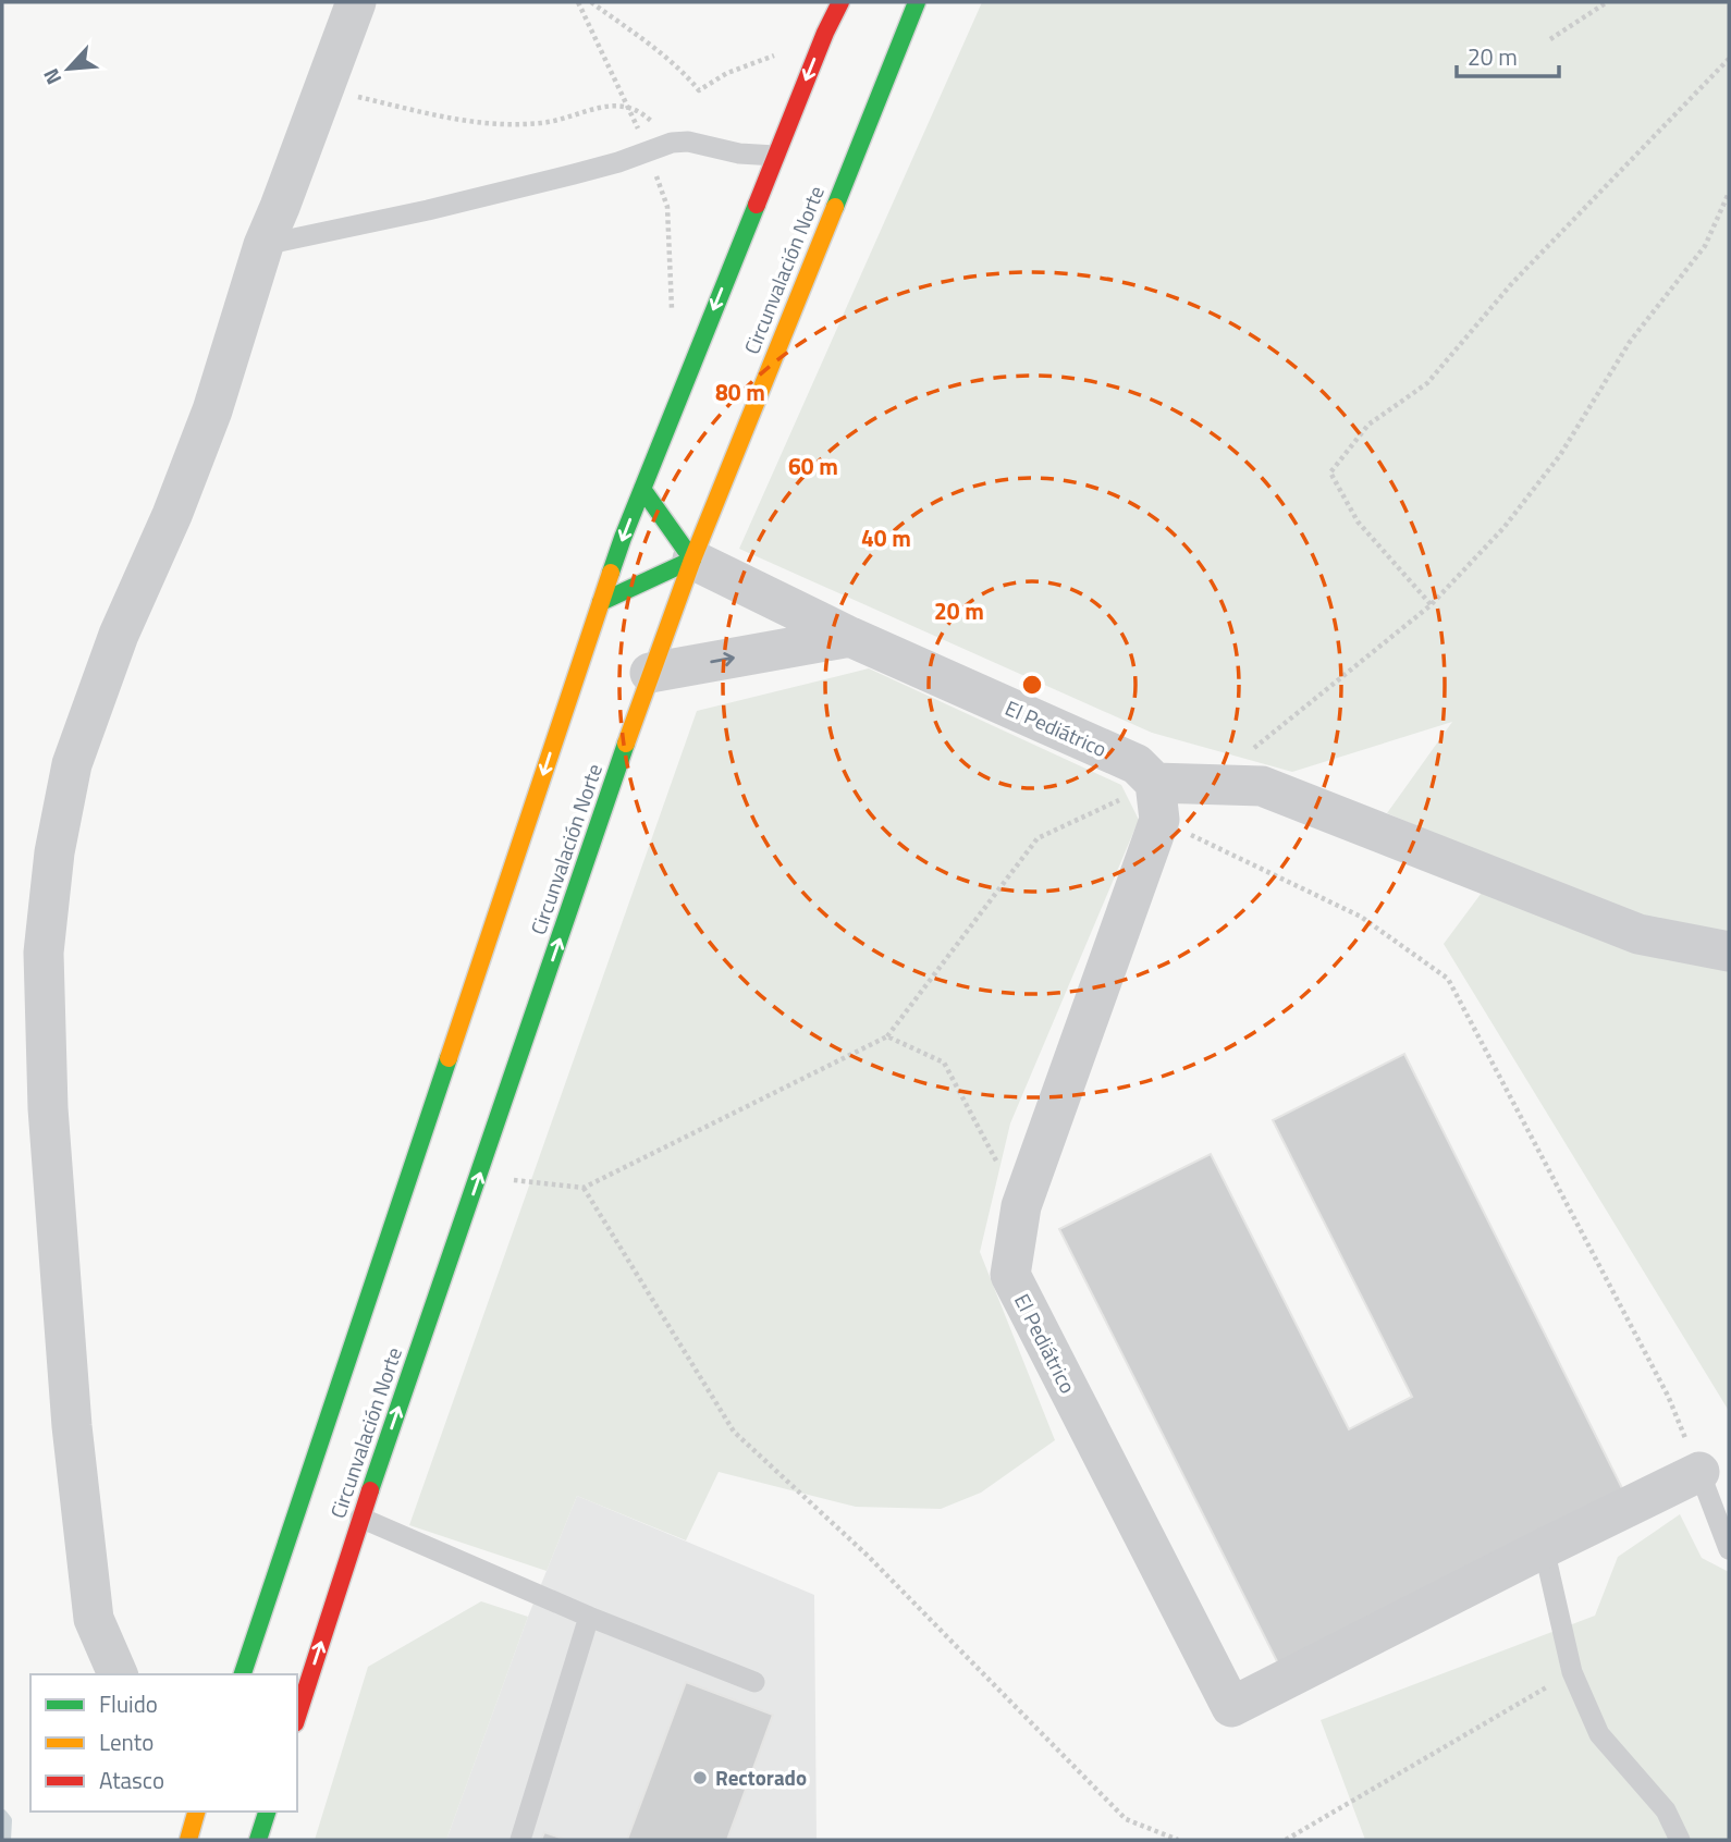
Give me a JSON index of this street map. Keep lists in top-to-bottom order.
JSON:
{
  "streets": {
    "highway": ["Circunvalación Norte"],
    "street": ["El Pediátrico"]
  },
  "crossings": [
    ["Circunvalación Norte", "El Pediátrico"]
  ],
  "places": ["Rectorado"],
  "legend": ["Fluido", "Lento", "Atasco"],
  "scale_bar": "20 m",
  "north": "bottom left",
  "rings": [
    "80 m",
    "60 m",
    "40 m",
    "20 m"
  ]
}
